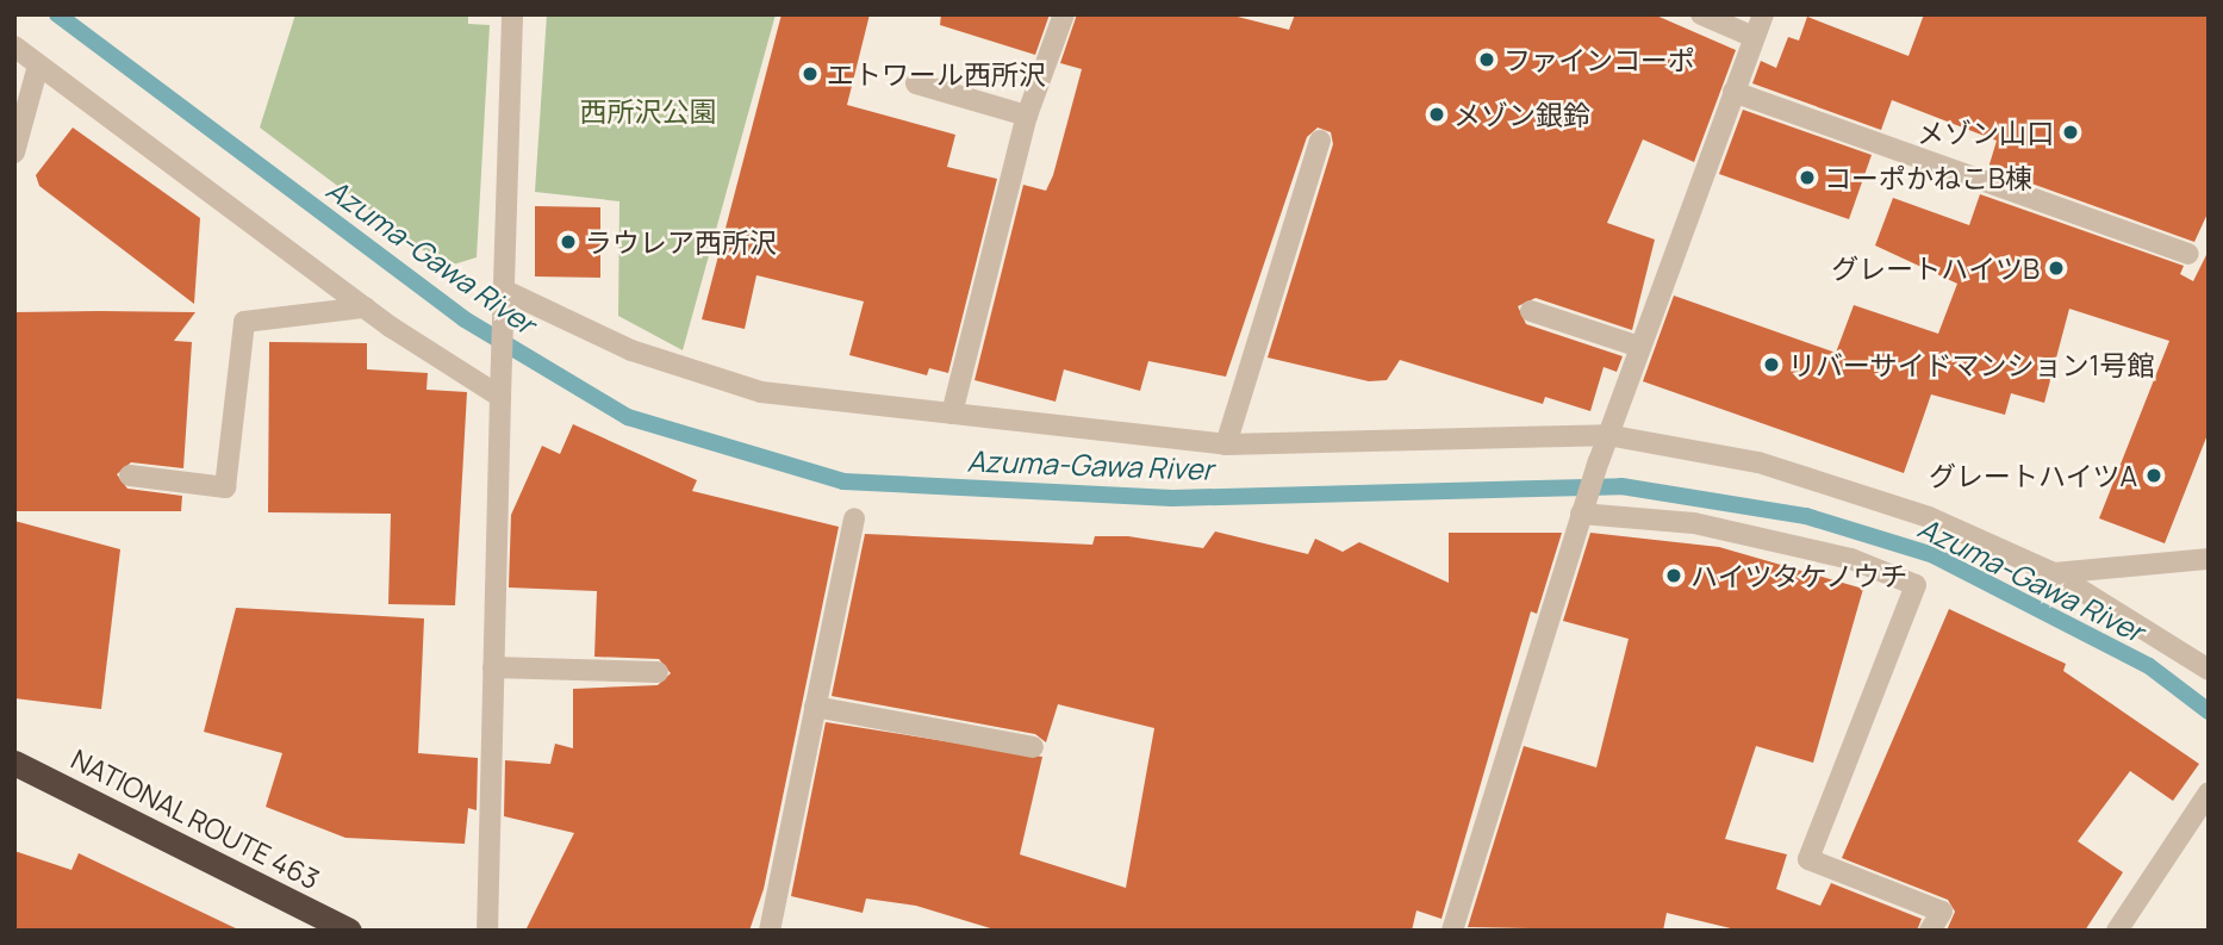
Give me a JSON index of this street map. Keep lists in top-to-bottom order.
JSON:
{
  "streets": {
    "highway": ["NATIONAL ROUTE 463"]
  },
  "water": ["Azuma-Gawa River"],
  "parks": ["西所沢公園"],
  "places": [
    "ファインコーポ",
    "エトワール西所沢",
    "メゾン銀鈴",
    "メゾン山口",
    "コーポかねこB棟",
    "ラウレア西所沢",
    "グレートハイツB",
    "リバーサイドマンション1号館",
    "グレートハイツA",
    "ハイツタケノウチ"
  ]
}
